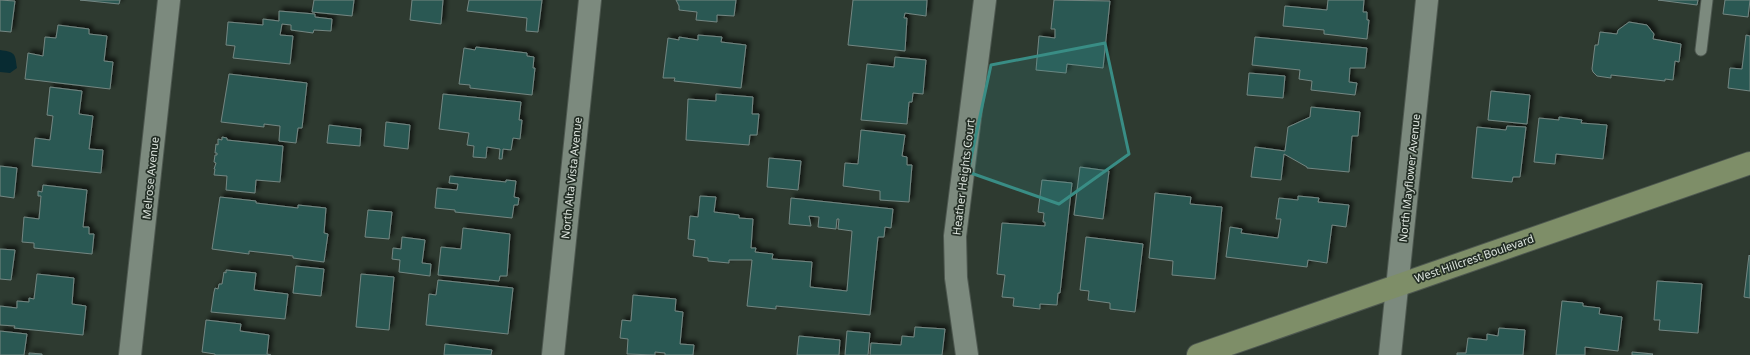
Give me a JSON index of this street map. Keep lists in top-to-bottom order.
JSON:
{
  "streets": {
    "street": [
      "Heather Heights Court",
      "Melrose Avenue",
      "North Alta Vista Avenue",
      "North Mayflower Avenue",
      "West Hillcrest Boulevard"
    ]
  },
  "crossings": [
    ["North Mayflower Avenue", "West Hillcrest Boulevard"]
  ]
}
